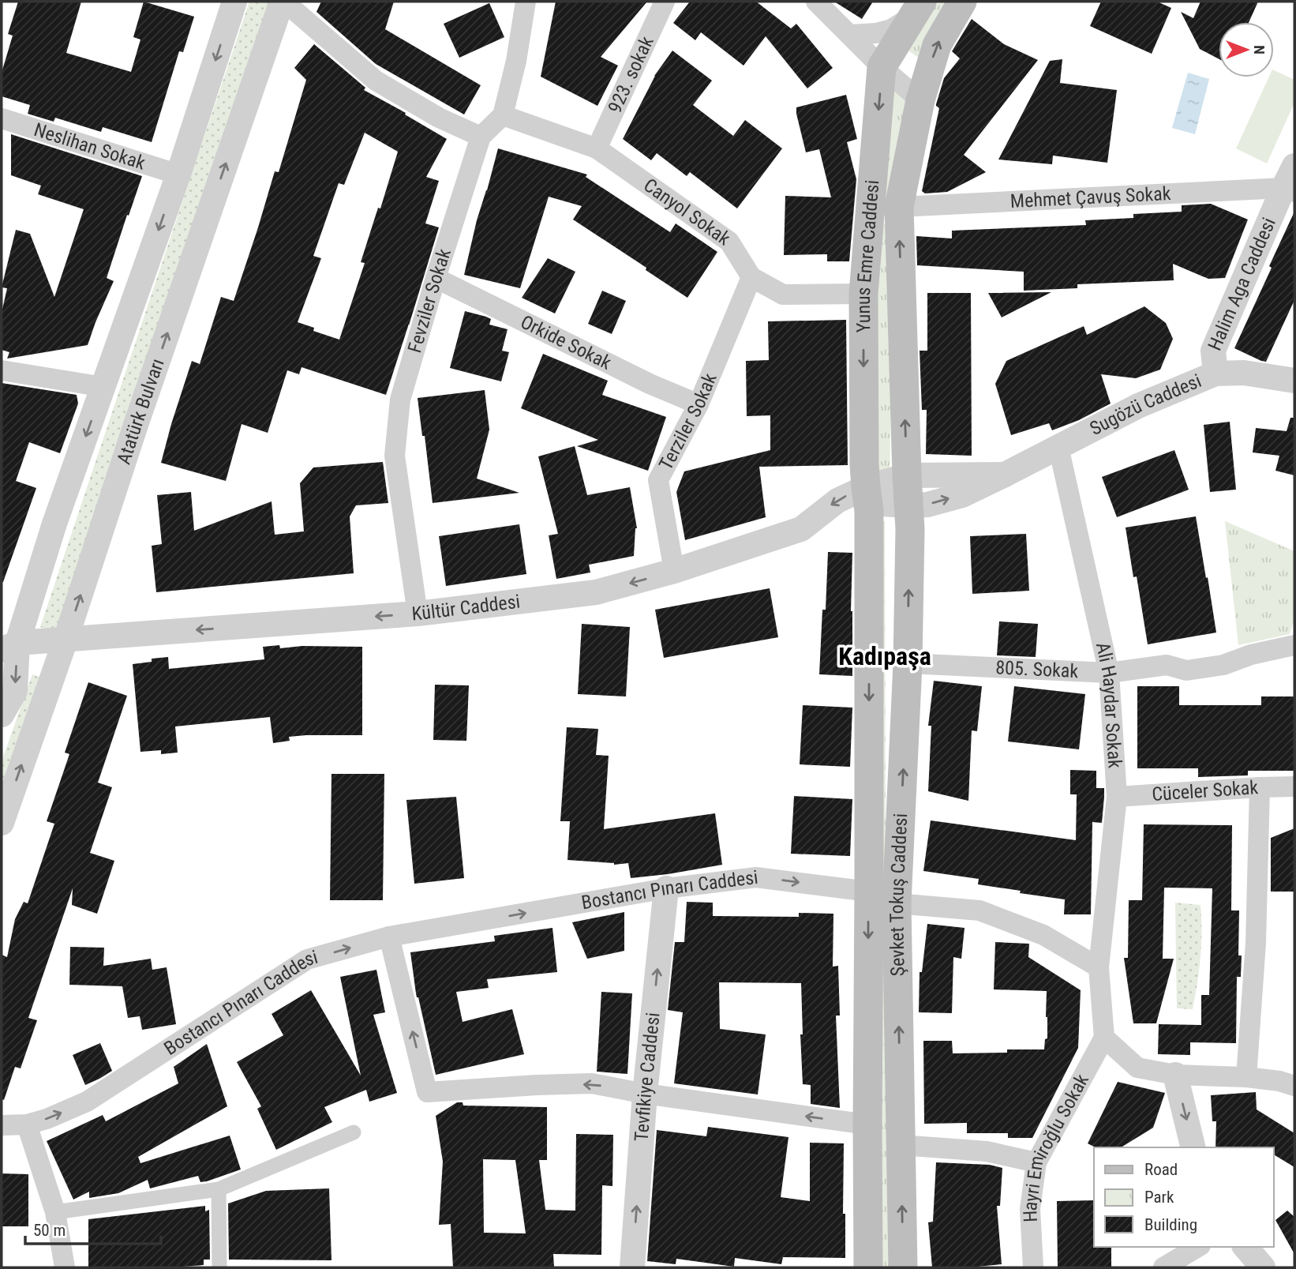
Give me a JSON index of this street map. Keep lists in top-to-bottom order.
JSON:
{
  "streets": {
    "main road": ["Yunus Emre Caddesi", "Şevket Tokuş Caddesi"],
    "street": [
      "923. sokak",
      "Neslihan Sokak",
      "Mehmet Çavuş Sokak",
      "Canyol Sokak",
      "Halim Aga Caddesi",
      "Fevziler Sokak",
      "Orkide Sokak",
      "Sugözü Caddesi",
      "Atatürk Bulvarı",
      "Terziler Sokak",
      "Kültür Caddesi",
      "805. Sokak",
      "Ali Haydar Sokak",
      "Cüceler Sokak",
      "Bostancı Pınarı Caddesi",
      "Tevfikiye Caddesi",
      "Hayri Emiroğlu Sokak"
    ]
  },
  "crossings": [
    ["923. sokak", "Canyol Sokak"],
    ["Mehmet Çavuş Sokak", "Yunus Emre Caddesi"],
    ["Mehmet Çavuş Sokak", "Halim Aga Caddesi"],
    ["Canyol Sokak", "Yunus Emre Caddesi"],
    ["Canyol Sokak", "Fevziler Sokak"],
    ["Canyol Sokak", "Terziler Sokak"],
    ["Yunus Emre Caddesi", "Sugözü Caddesi"],
    ["Yunus Emre Caddesi", "Kültür Caddesi"],
    ["Yunus Emre Caddesi", "Şevket Tokuş Caddesi"],
    ["Halim Aga Caddesi", "Sugözü Caddesi"],
    ["Fevziler Sokak", "Orkide Sokak"],
    ["Fevziler Sokak", "Kültür Caddesi"],
    ["Orkide Sokak", "Terziler Sokak"],
    ["Sugözü Caddesi", "Kültür Caddesi"],
    ["Sugözü Caddesi", "Ali Haydar Sokak"],
    ["Sugözü Caddesi", "Şevket Tokuş Caddesi"],
    ["Atatürk Bulvarı", "Kültür Caddesi"],
    ["Terziler Sokak", "Kültür Caddesi"],
    ["Kültür Caddesi", "Şevket Tokuş Caddesi"],
    ["805. Sokak", "Ali Haydar Sokak"],
    ["805. Sokak", "Şevket Tokuş Caddesi"],
    ["Ali Haydar Sokak", "Cüceler Sokak"],
    ["Ali Haydar Sokak", "Bostancı Pınarı Caddesi"],
    ["Bostancı Pınarı Caddesi", "Şevket Tokuş Caddesi"],
    ["Bostancı Pınarı Caddesi", "Tevfikiye Caddesi"]
  ],
  "one_way": ["Kültür Caddesi", "Tevfikiye Caddesi"],
  "districts": ["Kadıpaşa"],
  "legend": ["Road", "Park", "Building"],
  "scale_bar": "50 m",
  "north": "right"
}
